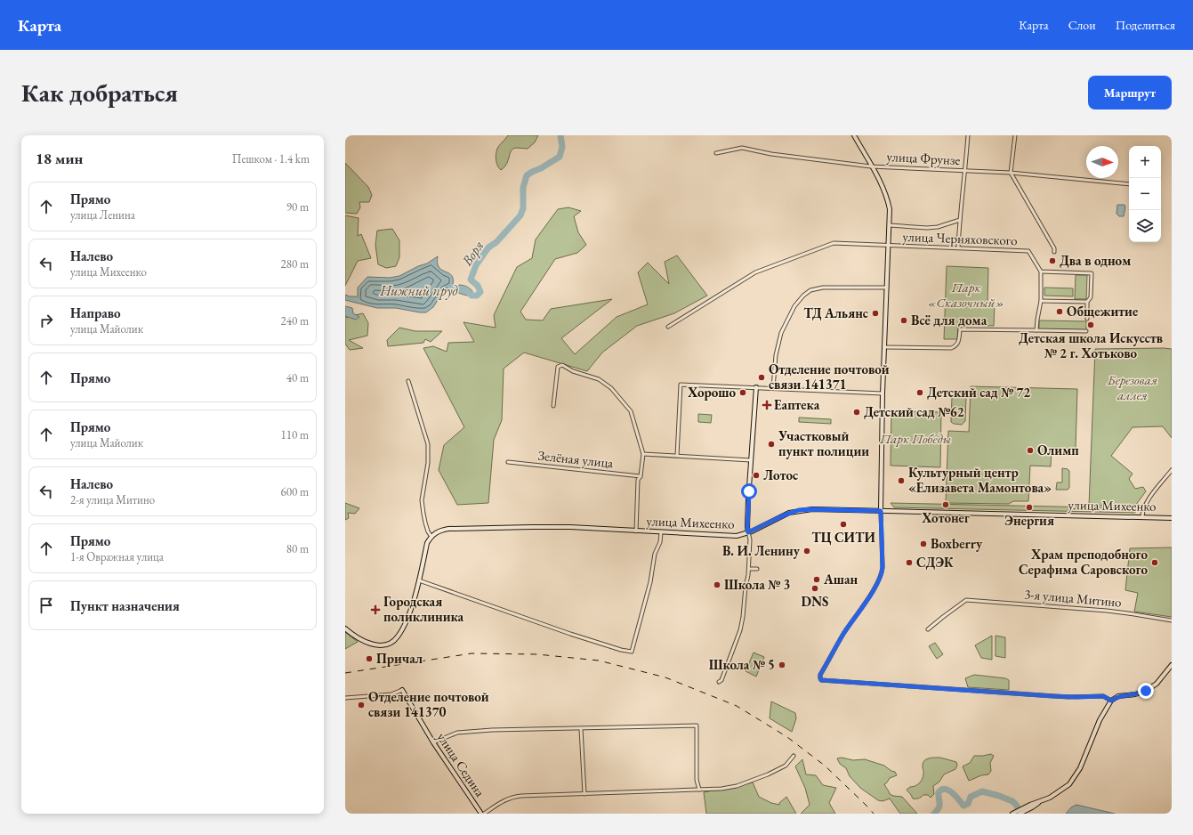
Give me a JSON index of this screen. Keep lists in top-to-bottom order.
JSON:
{
  "streets": {
    "street": [
      "улица Фрунзе",
      "улица Черняховского",
      "Зелёная улица",
      "улица Михеенко",
      "3-я улица Митино",
      "улица Седина"
    ]
  },
  "water": ["Воря", "Нижний пруд"],
  "parks": ["Парк «Сказочный»", "Березовая аллея", "Парк Победы"],
  "places": {
    "other": [
      "Два в одном",
      "Общежитие",
      "ТД Альянс",
      "Всё для дома",
      "Детская школа Искусств № 2 г. Хотьково",
      "Отделение почтовой связи 141371",
      "Хорошо",
      "Детский сад № 72",
      "Детский сад №62",
      "Участковый пункт полиции",
      "Олимп",
      "Лотос",
      "Культурный центр «Елизавета Мамонтова»",
      "Хотонег",
      "Энергия",
      "ТЦ СИТИ",
      "Boxberry",
      "В. И. Ленину",
      "СДЭК",
      "Храм преподобного Серафима Саровского",
      "Ашан",
      "Школа № 3",
      "DNS",
      "Причал",
      "Школа № 5",
      "Отделение почтовой связи 141370"
    ],
    "health": ["Еаптека", "Городская поликлиника"]
  },
  "north": "right",
  "page": {
    "header": "Карта",
    "nav": ["Карта", "Слои", "Поделиться"],
    "buttons": "Маршрут",
    "title": "Как добраться",
    "heading": ["18 мин", "Пешком · 1.4 km"],
    "map_buttons": ["+", "−"],
    "list": [
      ["Прямо", "улица Ленина", "90 m"],
      ["Налево", "улица Михеенко", "280 m"],
      ["Направо", "улица Майолик", "240 m"],
      ["Прямо", "40 m"],
      ["Прямо", "улица Майолик", "110 m"],
      ["Налево", "2-я улица Митино", "600 m"],
      ["Прямо", "1-я Овражная улица", "80 m"],
      "Пункт назначения"
    ]
  }
}
